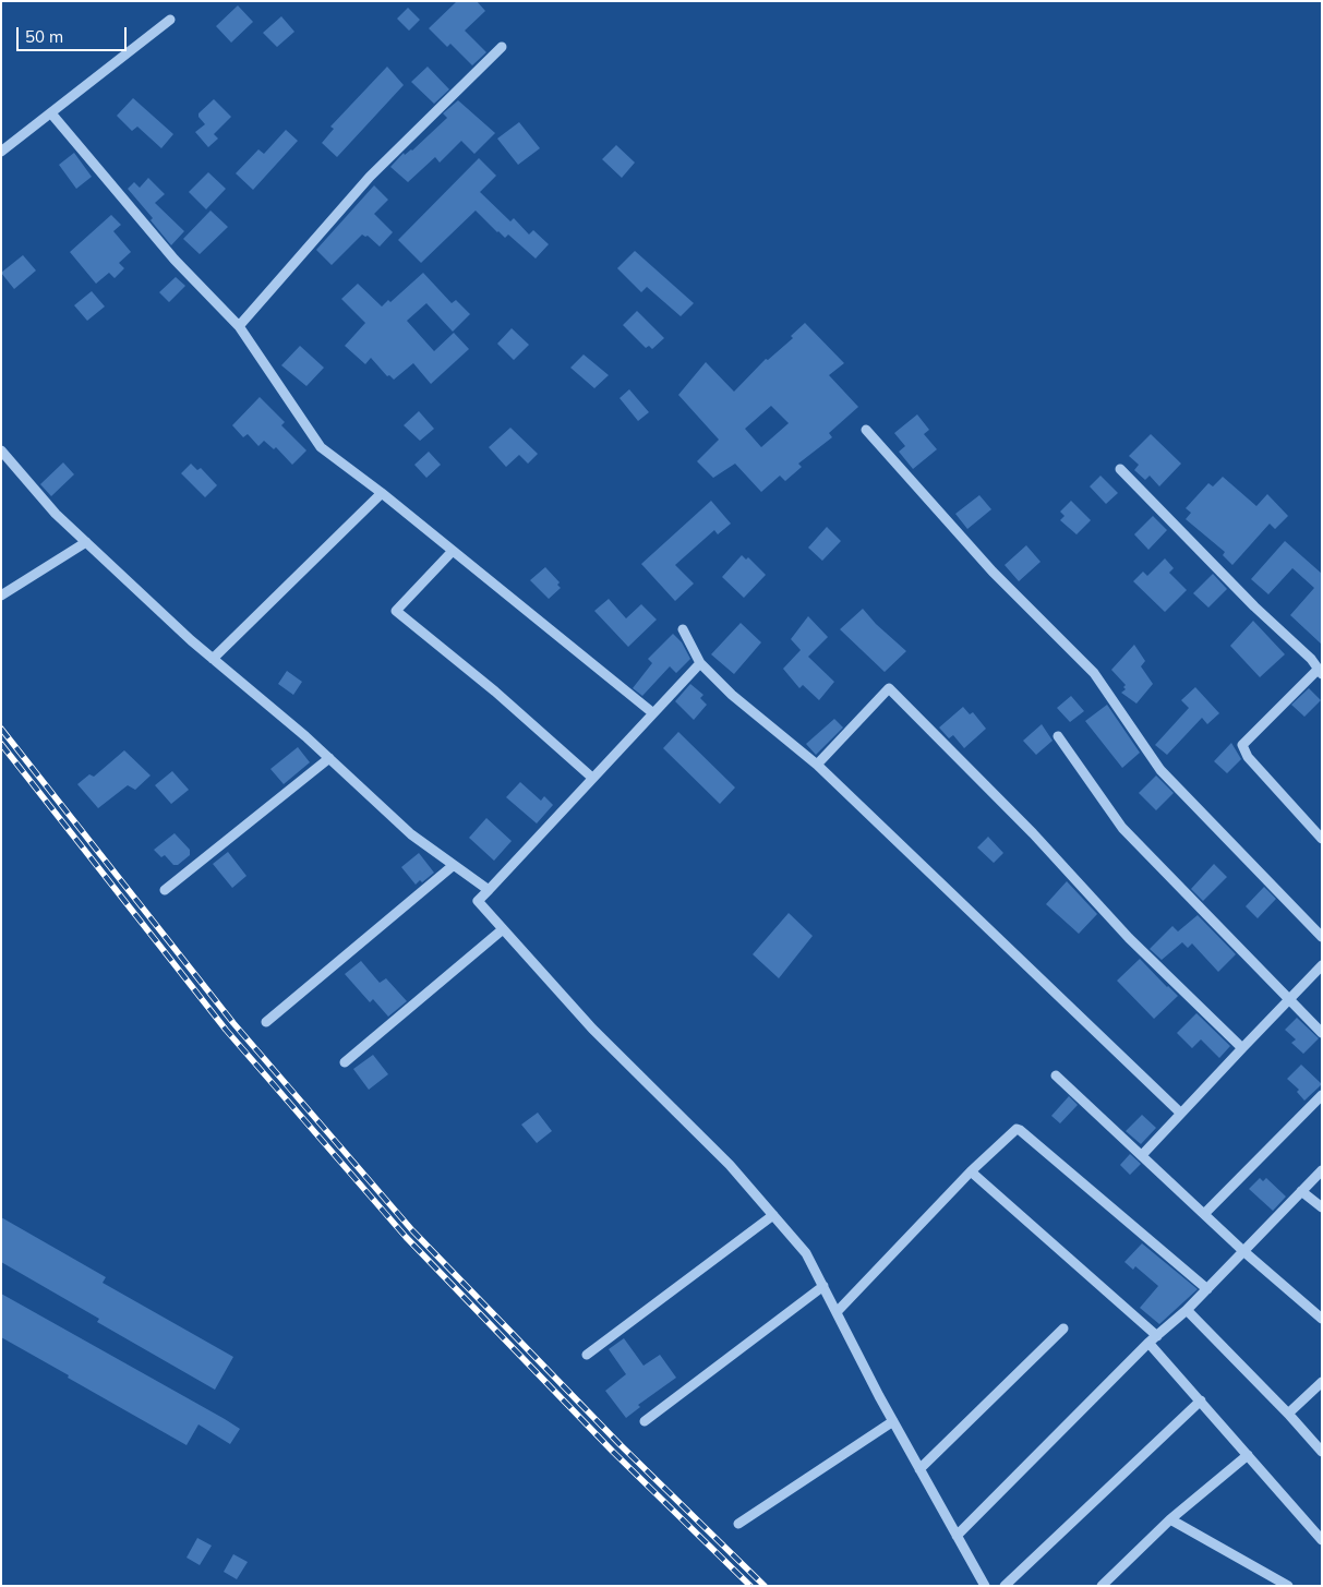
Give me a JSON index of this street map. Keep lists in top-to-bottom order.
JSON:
{
  "scale_bar": "50 m"
}
